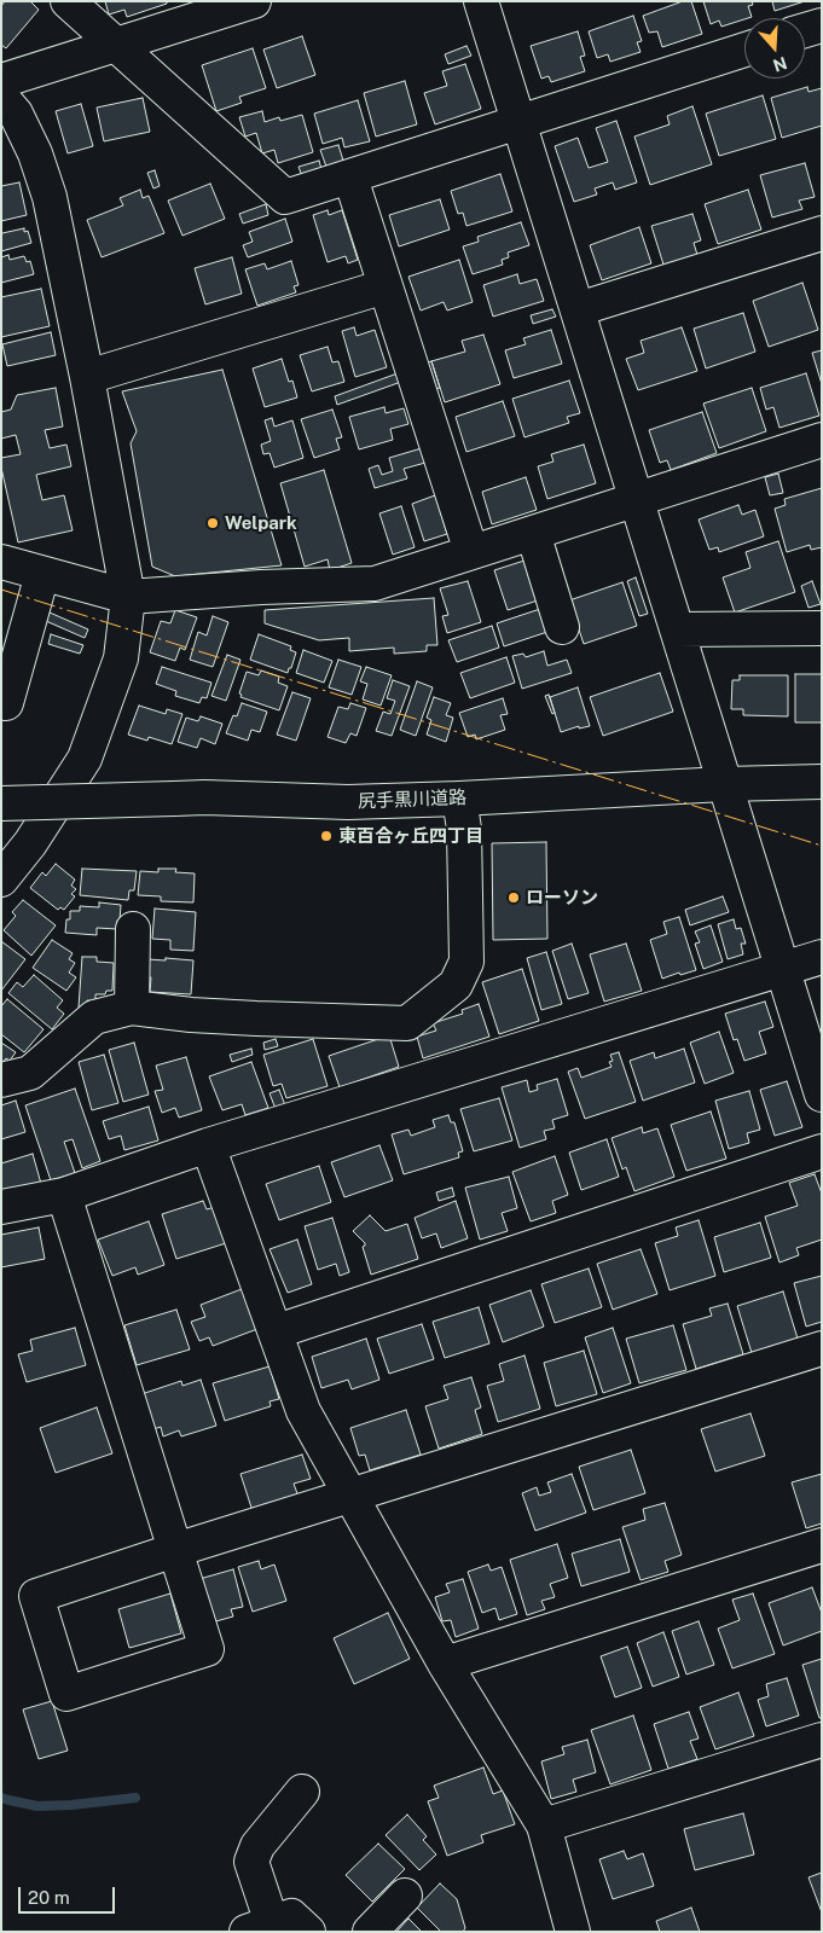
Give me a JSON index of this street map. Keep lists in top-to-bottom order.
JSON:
{
  "streets": {
    "street": ["尻手黒川道路"]
  },
  "places": ["Welpark", "東百合ヶ丘四丁目", "ローソン"],
  "scale_bar": "20 m",
  "north": "bottom"
}
